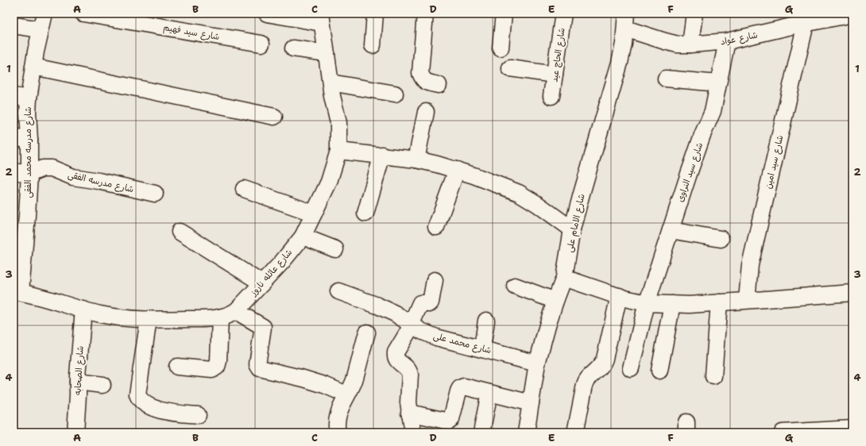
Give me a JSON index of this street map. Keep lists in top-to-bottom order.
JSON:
{
  "streets": {
    "street": [
      "شارع سيد فهيم",
      "شارع عواد",
      "شارع الحاج عيد",
      "شارع مدرسه محمد الفقى",
      "شارع سيد امين",
      "شارع سيد النراوى",
      "شارع مدرسه الفقى",
      "شارع الامام على",
      "شارع عائله ناروز",
      "شارع محمد على",
      "شارع الصحابه"
    ]
  },
  "crossings": [
    ["شارع عواد", "شارع سيد امين"],
    ["شارع عواد", "شارع سيد النراوى"],
    ["شارع عواد", "شارع الامام على"],
    ["شارع مدرسه محمد الفقى", "شارع مدرسه الفقى"],
    ["شارع مدرسه محمد الفقى", "شارع عائله ناروز"],
    ["شارع الامام على", "شارع محمد على"],
    ["شارع عائله ناروز", "شارع الصحابه"]
  ],
  "grid": {
    "columns": [
      "A",
      "B",
      "C",
      "D",
      "E",
      "F",
      "G"
    ],
    "rows": [
      "1",
      "2",
      "3",
      "4"
    ]
  }
}
